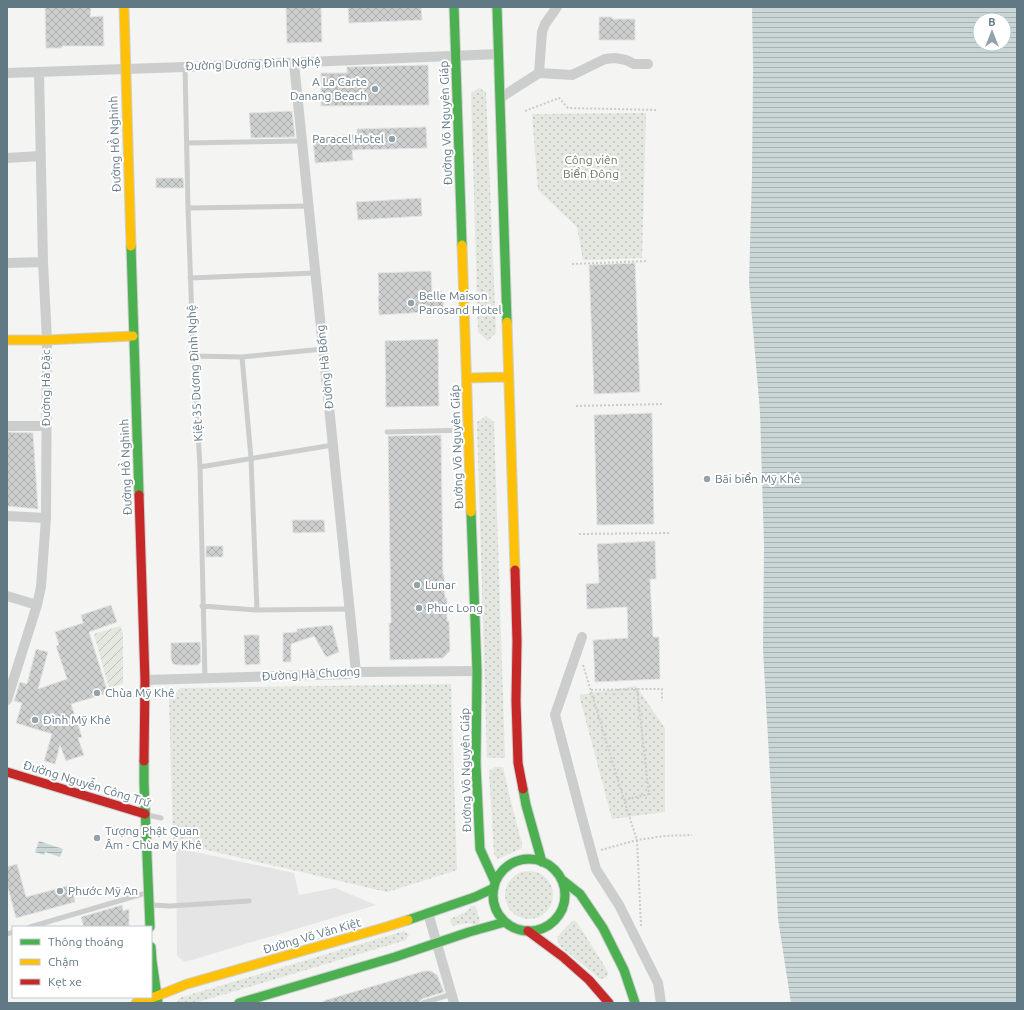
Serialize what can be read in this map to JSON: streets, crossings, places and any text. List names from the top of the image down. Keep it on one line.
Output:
{"streets":{"main road":["Đường Võ Nguyên Giáp","Đường Hồ Nghinh","Đường Nguyễn Công Trứ","Đường Võ Văn Kiệt"],"street":["Đường Dương Đình Nghệ","Đường Hà Bổng","Đường Hà Đặc","Đường Hà Chương"],"lane":["Kiệt 35 Dương Đình Nghệ"]},"crossings":[["Đường Dương Đình Nghệ","Đường Võ Nguyên Giáp"],["Đường Dương Đình Nghệ","Đường Hồ Nghinh"],["Đường Dương Đình Nghệ","Đường Hà Bổng"],["Đường Dương Đình Nghệ","Kiệt 35 Dương Đình Nghệ"],["Đường Dương Đình Nghệ","Đường Hà Đặc"],["Đường Võ Nguyên Giáp","Đường Hà Chương"],["Đường Võ Nguyên Giáp","Đường Võ Văn Kiệt"],["Đường Hồ Nghinh","Đường Hà Chương"],["Đường Hồ Nghinh","Đường Nguyễn Công Trứ"],["Đường Hà Bổng","Đường Hà Chương"],["Kiệt 35 Dương Đình Nghệ","Đường Hà Chương"]],"parks":["Công viên Biển Đông"],"places":["A La Carte Danang Beach","Paracel Hotel","Belle Maison Parosand Hotel","Bãi biển Mỹ Khê","Lunar","Phuc Long","Chùa Mỹ Khê","Đình Mỹ Khê","Tượng Phật Quan Âm - Chùa Mỹ Khê","Phước Mỹ An"],"legend":["Thông thoáng","Chậm","Kẹt xe"],"north":"top"}
